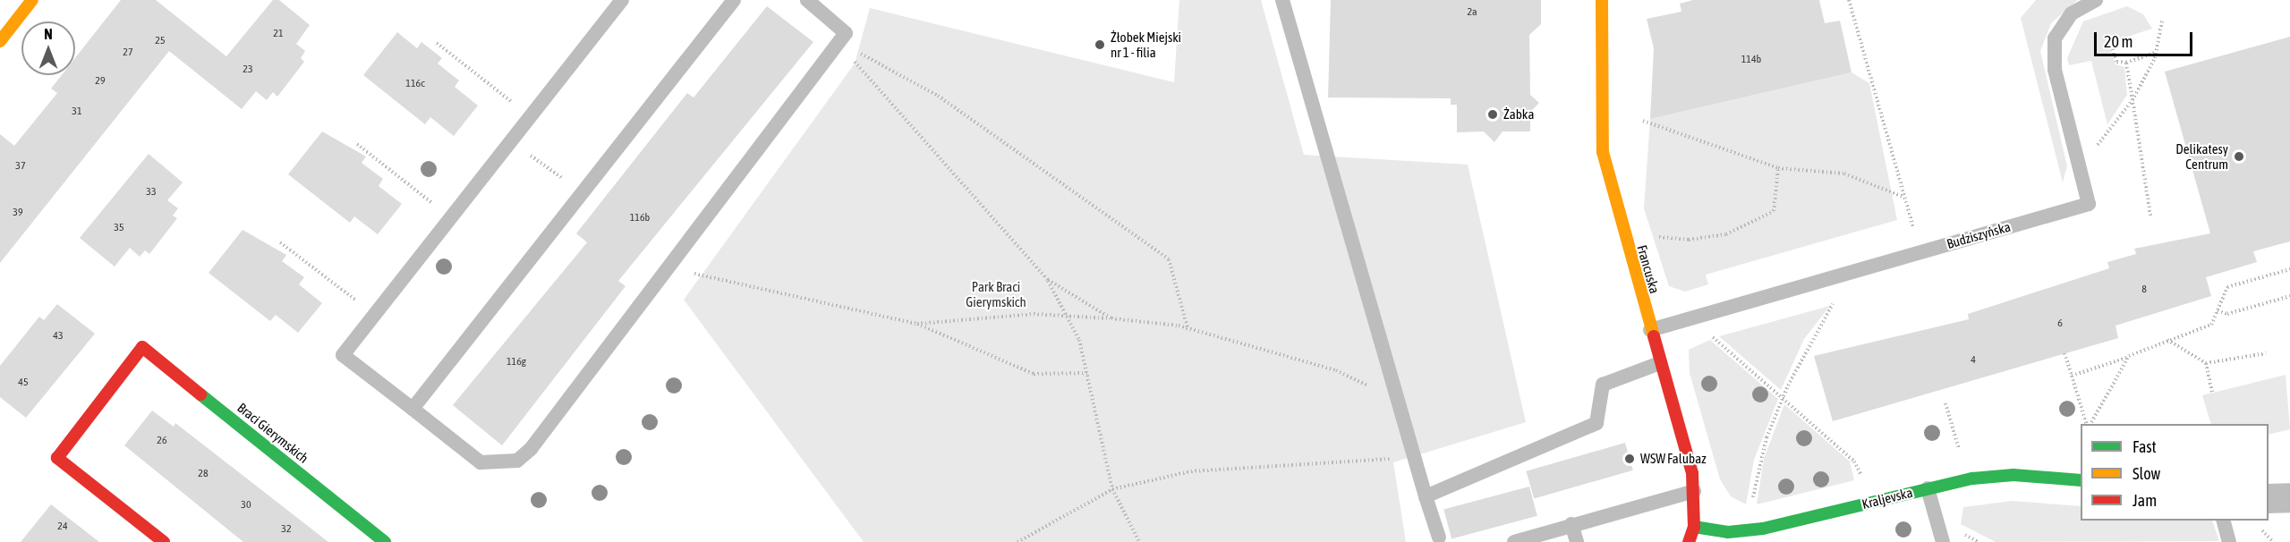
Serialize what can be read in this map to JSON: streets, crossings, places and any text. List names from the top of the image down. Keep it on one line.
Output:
{"streets":{"street":["Francuska","Braci Gierymskich","Kraljevska"],"lane":["Budziszyńska"]},"crossings":[["Budziszyńska","Francuska"],["Francuska","Kraljevska"]],"parks":["Park Braci Gierymskich"],"places":["Żłobek Miejski nr 1 - filia","Żabka","Delikatesy Centrum","WSW Falubaz"],"house_numbers":["2a","21","25","27","114b","23","29","116c","31","37","33","39","116b","35","8","6","43","4","116g","45","26","28","30","24","32"],"legend":["Fast","Slow","Jam"],"scale_bar":"20 m","north":"top"}
